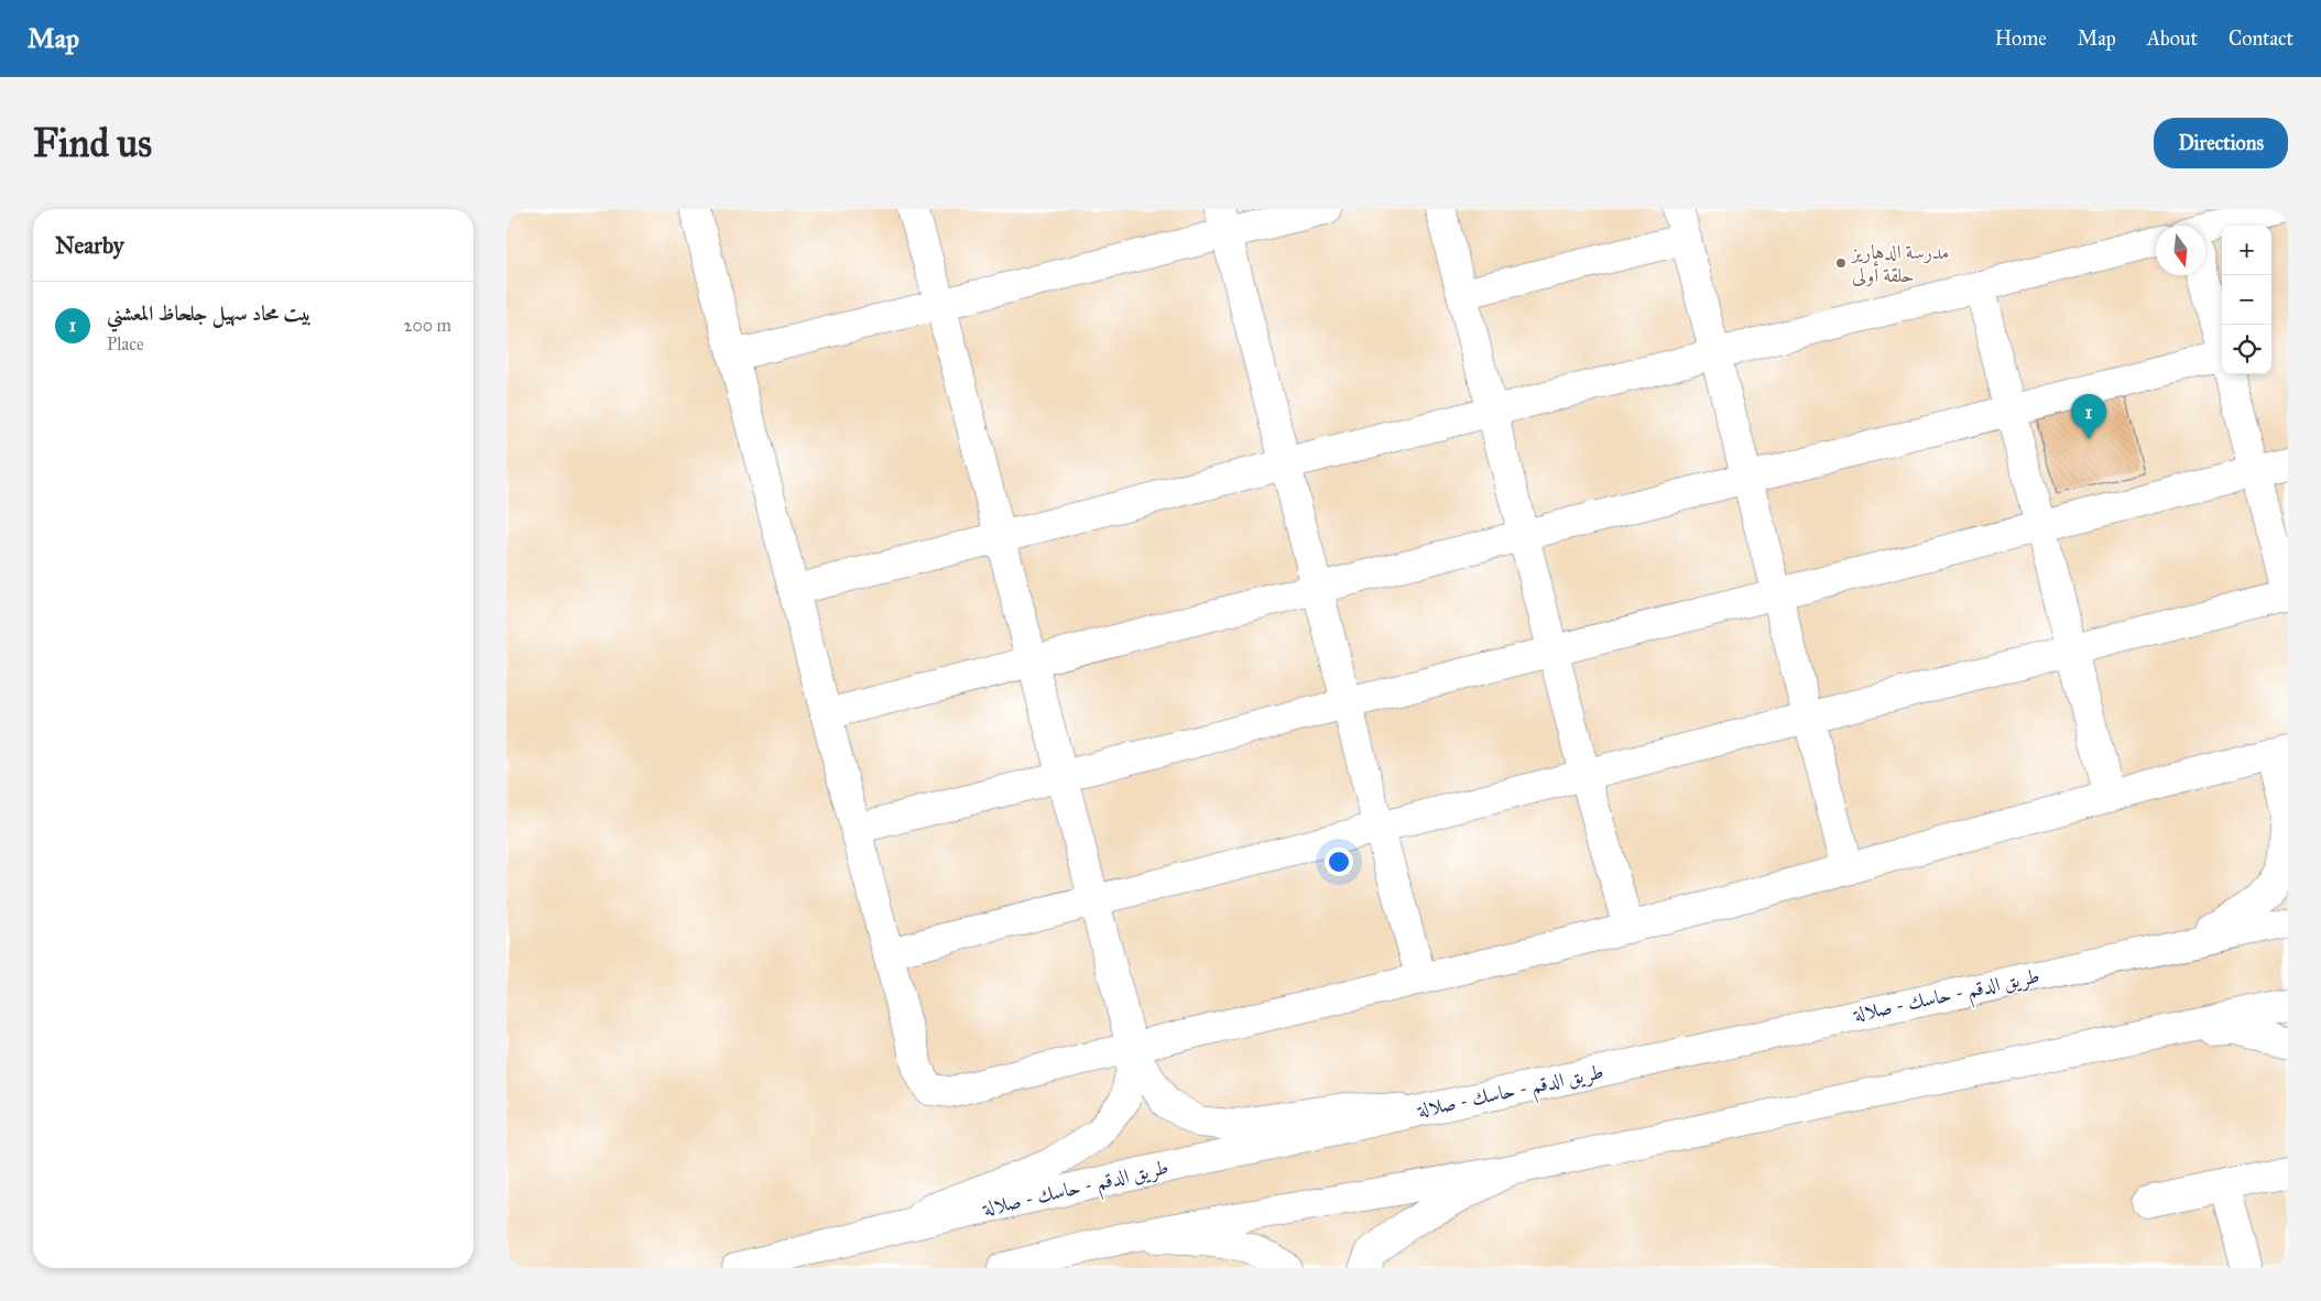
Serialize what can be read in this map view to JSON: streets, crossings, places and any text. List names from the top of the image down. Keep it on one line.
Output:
{"streets":{"main road":["طريق الدقم - حاسك - صلالة"]},"places":["مدرسة الدهاريز حلقة أولى"],"north":"bottom","page":{"header":"Map","nav":["Home","Map","About","Contact"],"buttons":"Directions","title":"Find us","heading":"Nearby","map_buttons":["+","−"],"list":[{"mark":"1","name":"بيت محاد سهيل جلحاظ المعشني","note":"Place","value":"200 m"}],"pins":"1"}}
